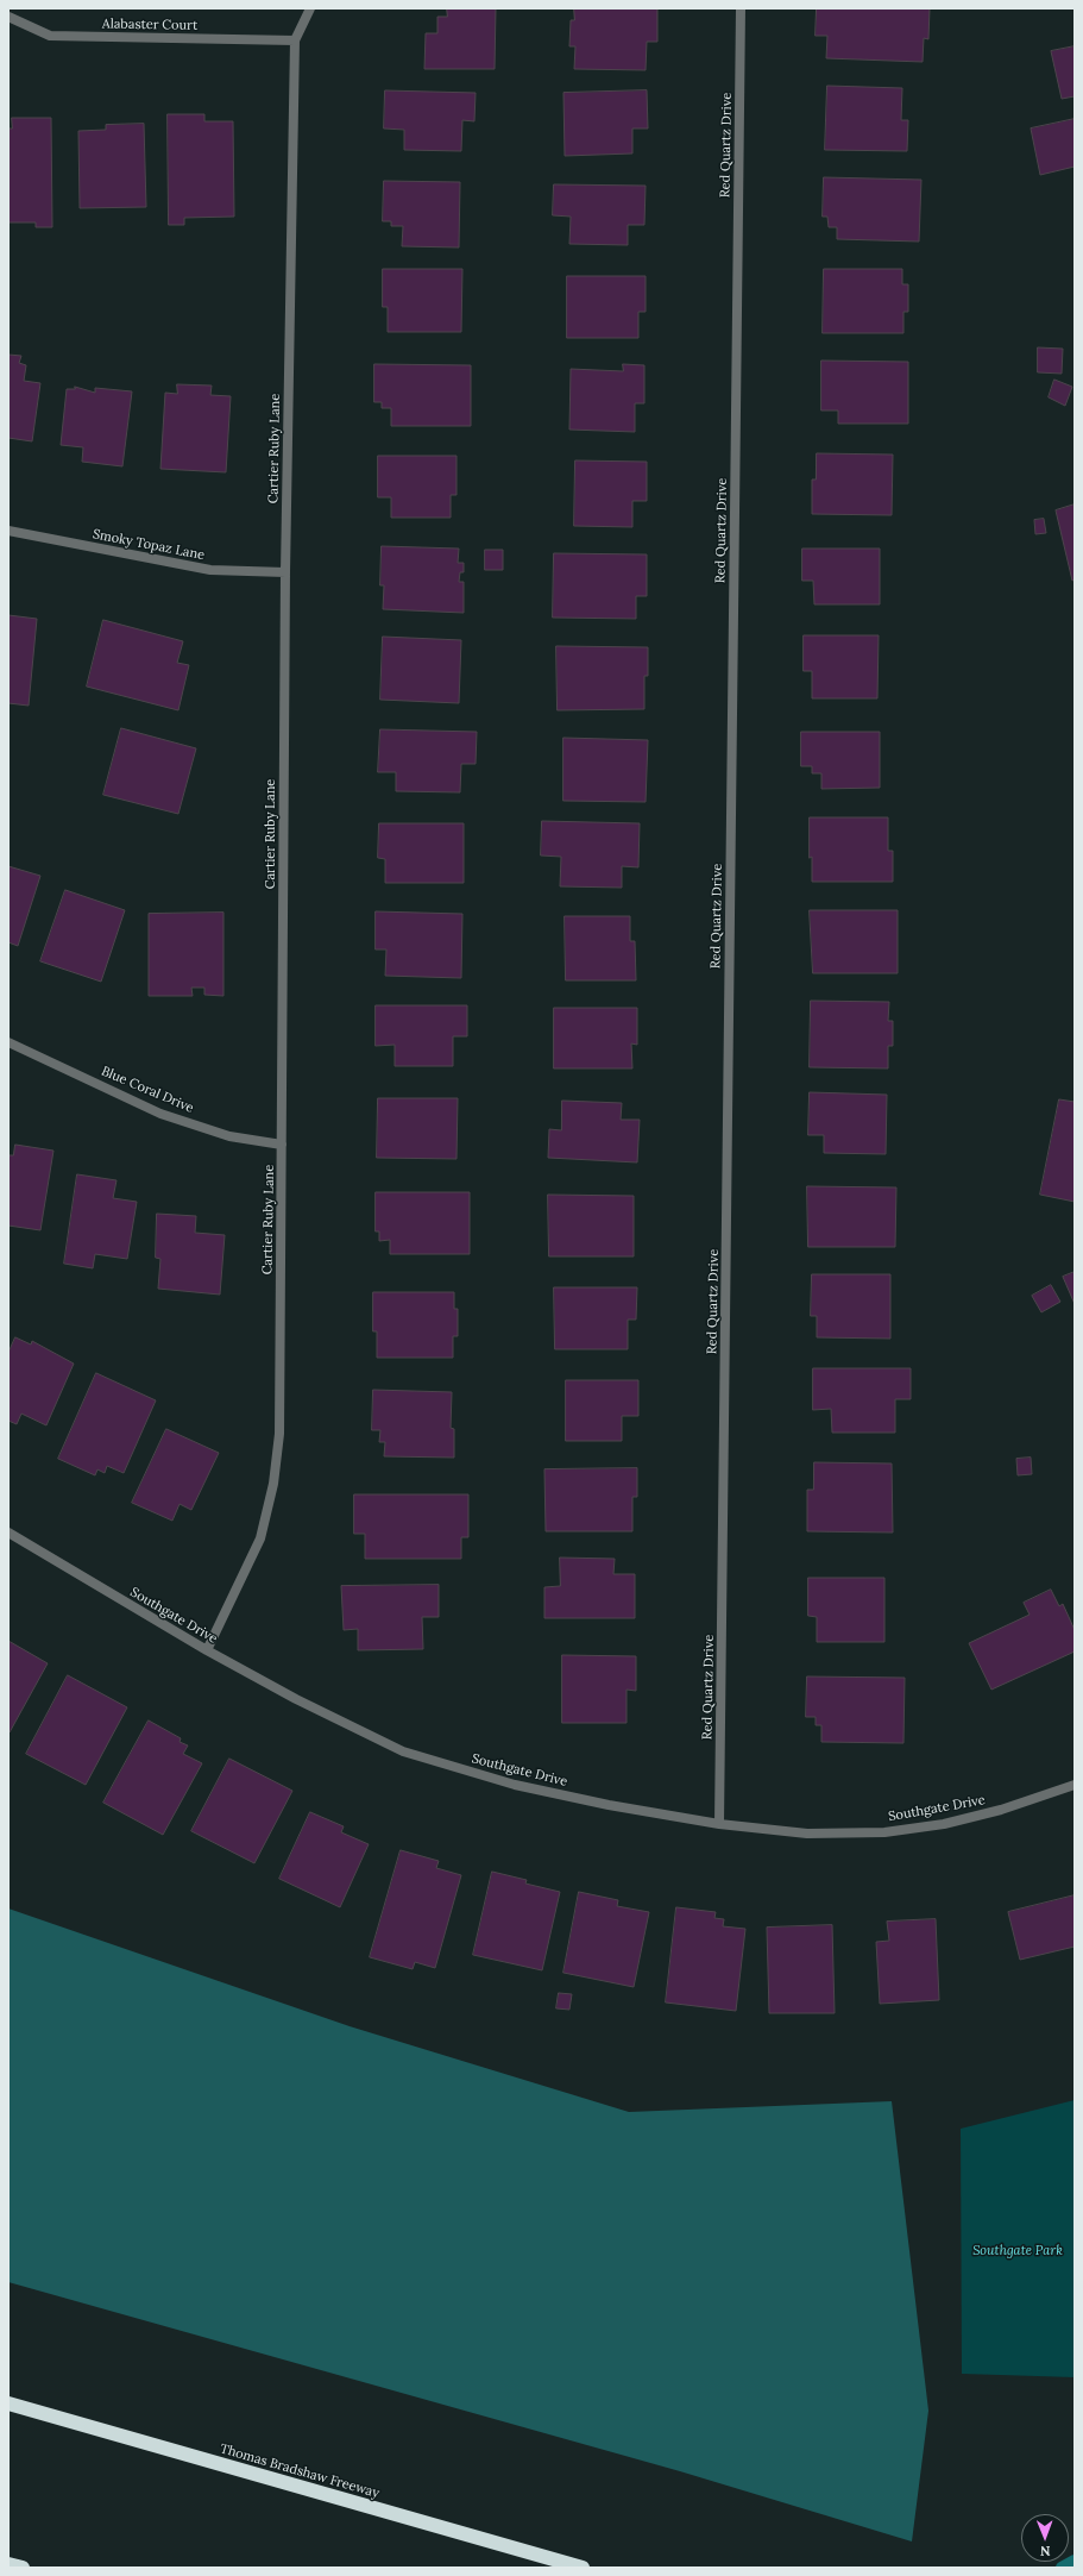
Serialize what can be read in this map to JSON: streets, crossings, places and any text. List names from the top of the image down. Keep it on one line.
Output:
{"streets":{"highway":["Thomas Bradshaw Freeway"],"street":["Alabaster Court","Red Quartz Drive","Cartier Ruby Lane","Smoky Topaz Lane","Blue Coral Drive","Southgate Drive"]},"crossings":[["Alabaster Court","Cartier Ruby Lane"],["Red Quartz Drive","Southgate Drive"],["Cartier Ruby Lane","Smoky Topaz Lane"],["Cartier Ruby Lane","Blue Coral Drive"],["Cartier Ruby Lane","Southgate Drive"]],"parks":["Southgate Park"],"north":"bottom"}
